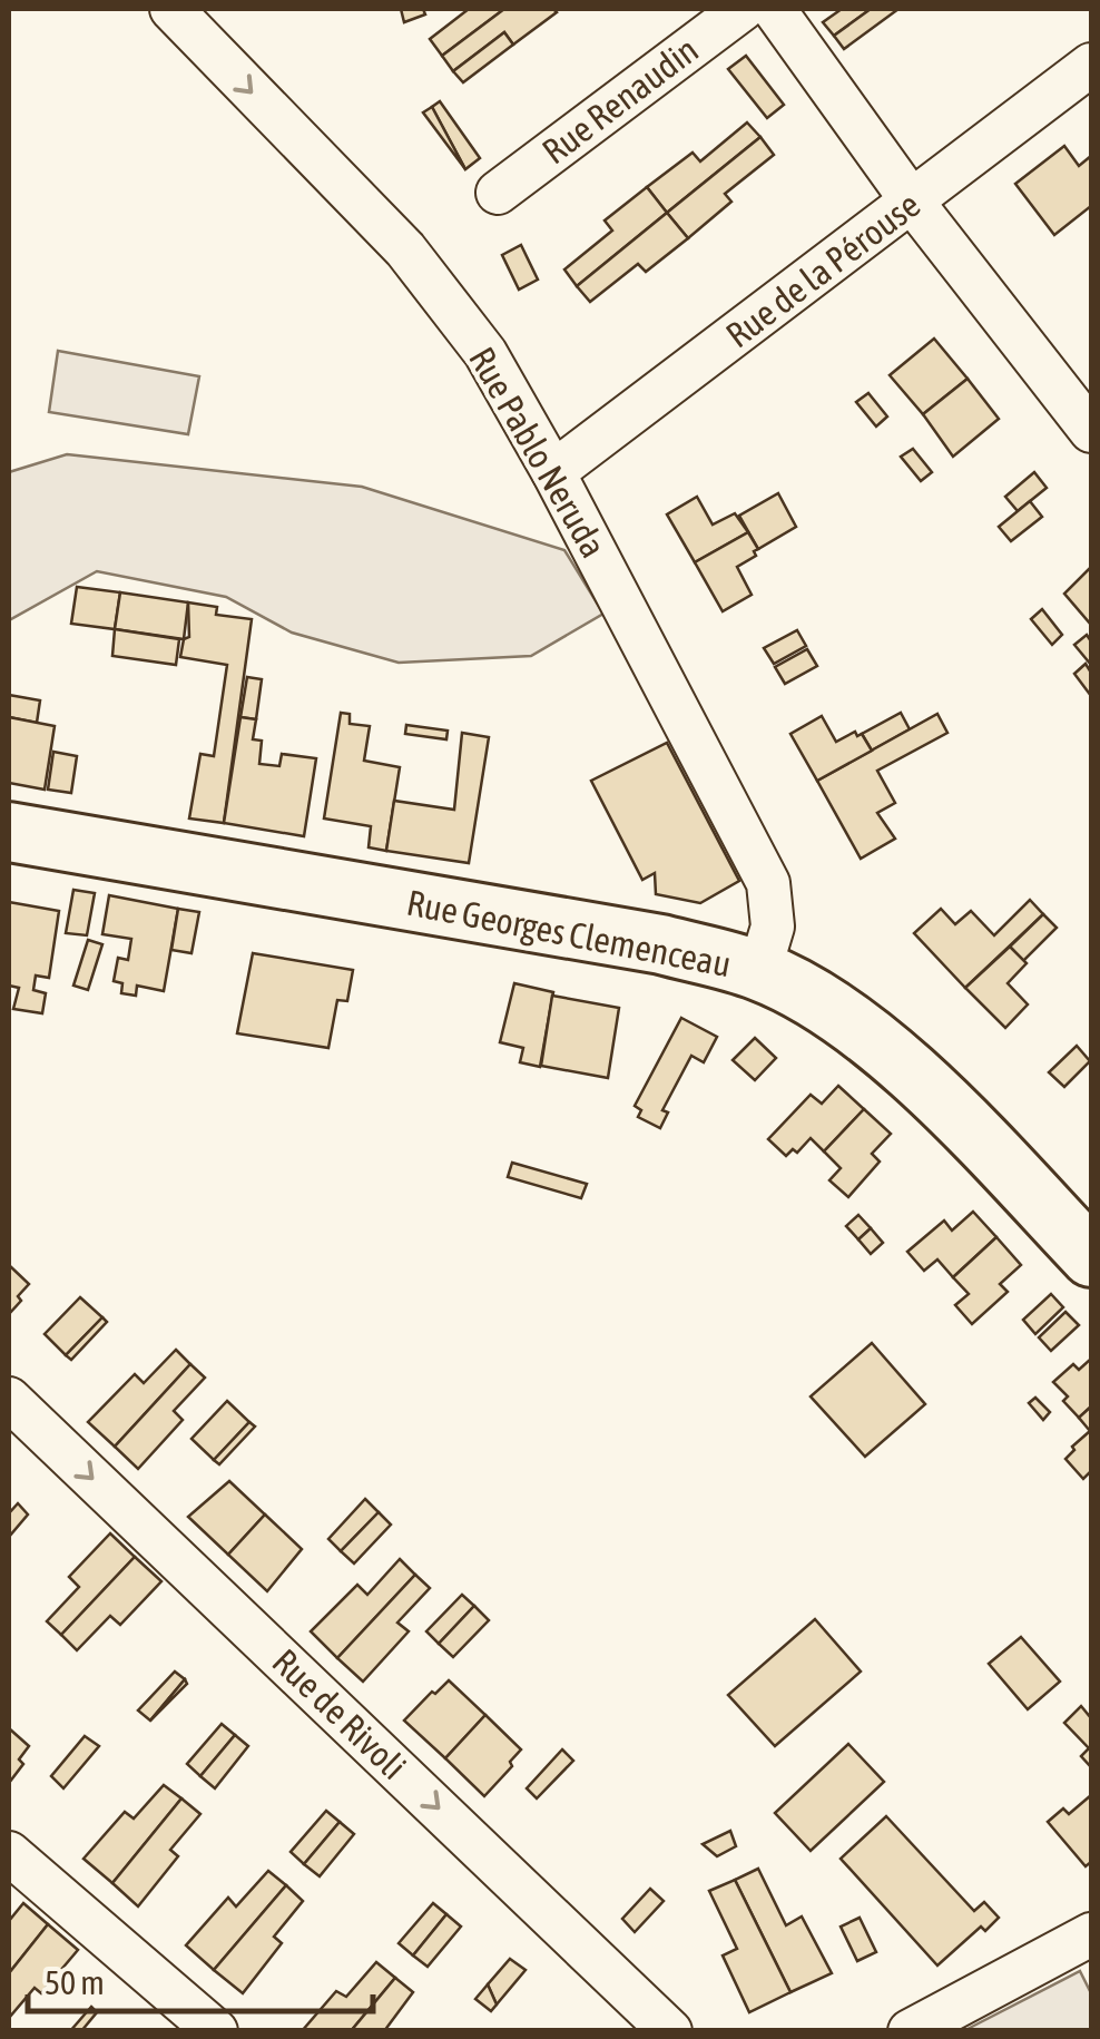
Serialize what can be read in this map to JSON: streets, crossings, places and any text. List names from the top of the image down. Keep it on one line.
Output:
{"streets":{"main road":["Rue Georges Clemenceau"],"street":["Rue Renaudin","Rue de la Pérouse","Rue Pablo Neruda","Rue de Rivoli"]},"crossings":[["Rue de la Pérouse","Rue Pablo Neruda"],["Rue Pablo Neruda","Rue Georges Clemenceau"]],"one_way":["Rue Pablo Neruda","Rue de Rivoli"],"scale_bar":"50 m"}
